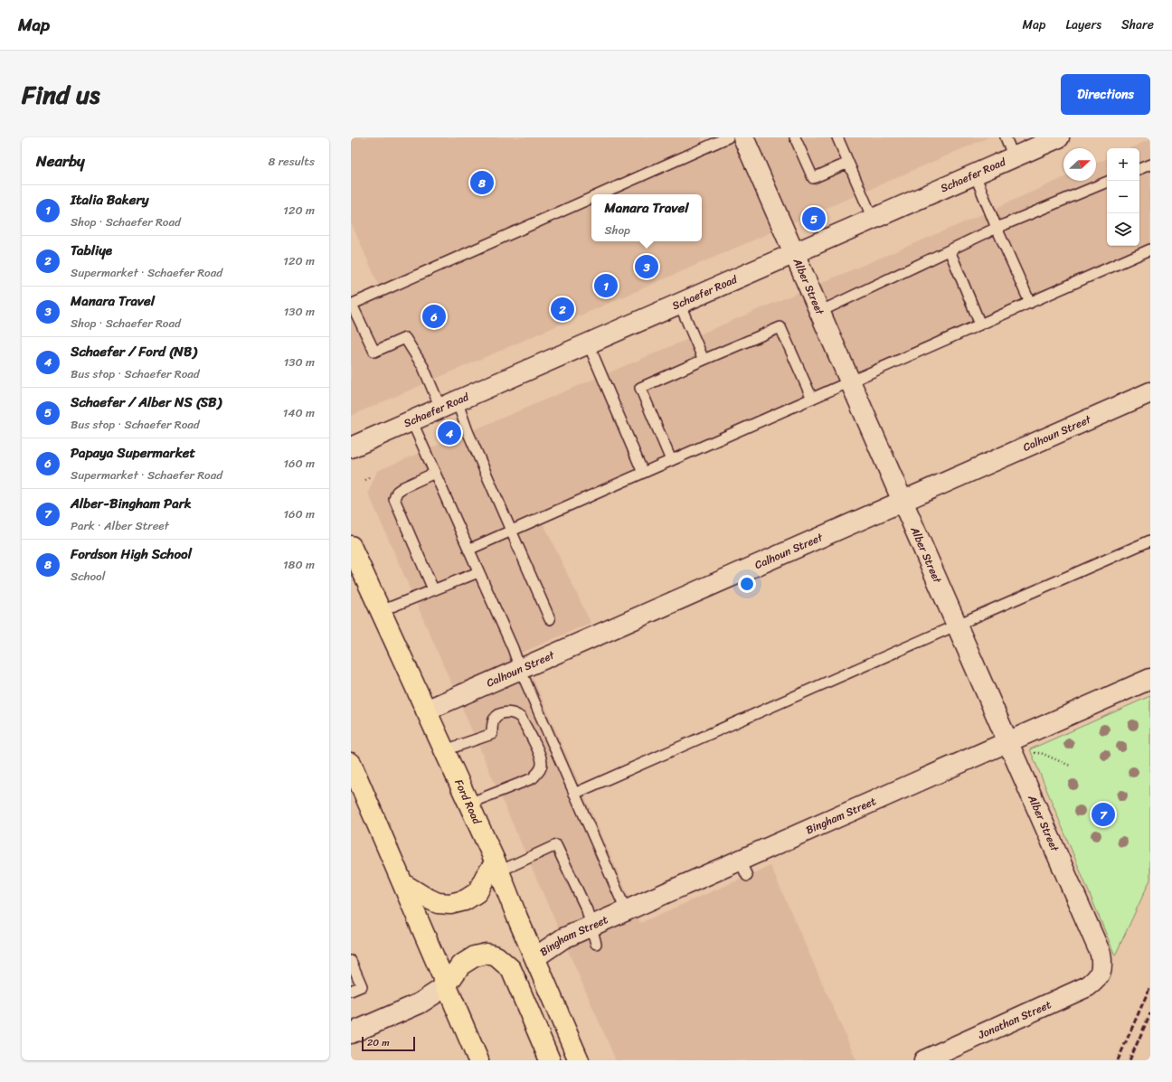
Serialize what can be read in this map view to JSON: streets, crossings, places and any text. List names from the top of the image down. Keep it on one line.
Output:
{"streets":{"main road":["Ford Road"],"street":["Schaefer Road","Alber Street","Calhoun Street","Bingham Street","Jonathan Street"]},"crossings":[["Schaefer Road","Alber Street"],["Alber Street","Calhoun Street"],["Alber Street","Bingham Street"],["Alber Street","Jonathan Street"],["Calhoun Street","Ford Road"],["Ford Road","Bingham Street"]],"scale_bar":"20 m","north":"right","page":{"header":"Map","nav":["Map","Layers","Share"],"title":"Find us","buttons":"Directions","heading":["Nearby","8 results"],"map_buttons":["+","−"],"pins":["8","5","3","1","2","6","4","7"],"list":[{"mark":"1","name":"Italia Bakery","note":"Shop · Schaefer Road","value":"120 m"},{"mark":"2","name":"Tabliye","note":"Supermarket · Schaefer Road","value":"120 m"},{"mark":"3","name":"Manara Travel","note":"Shop · Schaefer Road","value":"130 m"},{"mark":"4","name":"Schaefer / Ford (NB)","note":"Bus stop · Schaefer Road","value":"130 m"},{"mark":"5","name":"Schaefer / Alber NS (SB)","note":"Bus stop · Schaefer Road","value":"140 m"},{"mark":"6","name":"Papaya Supermarket","note":"Supermarket · Schaefer Road","value":"160 m"},{"mark":"7","name":"Alber-Bingham Park","note":"Park · Alber Street","value":"160 m"},{"mark":"8","name":"Fordson High School","note":"School","value":"180 m"}],"popup":["Manara Travel","Shop"],"scale":"20 m"}}
